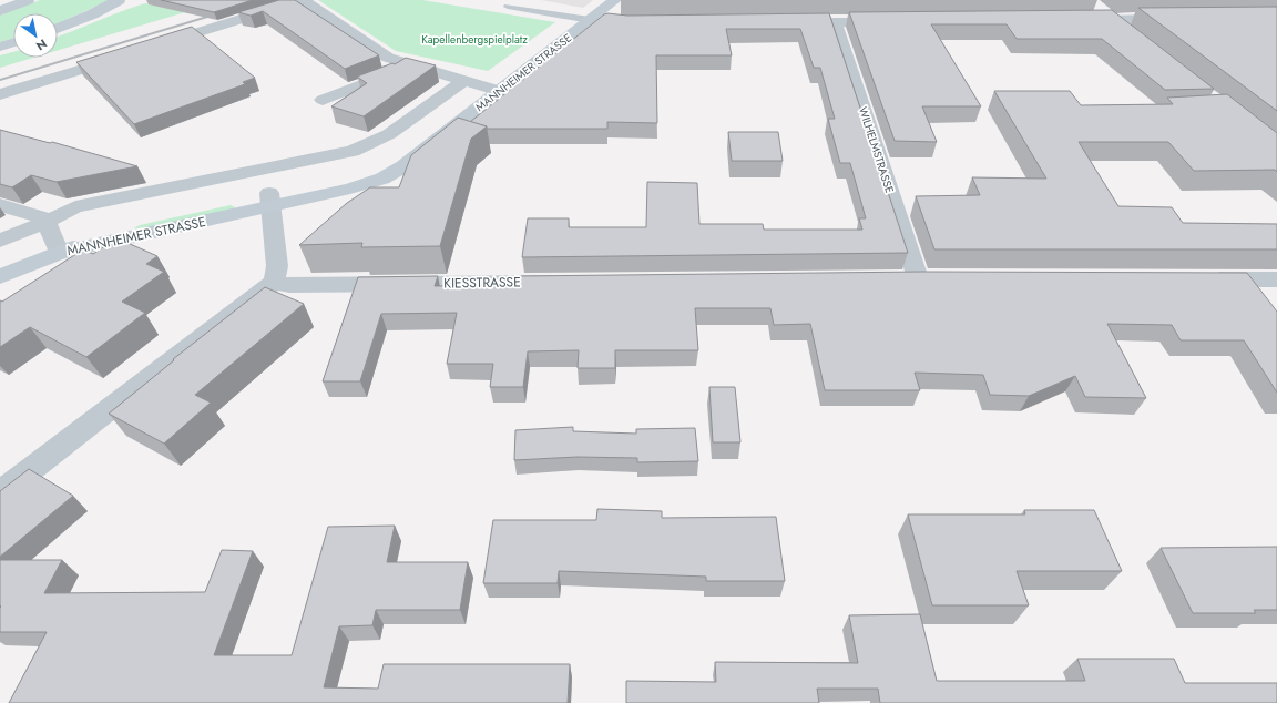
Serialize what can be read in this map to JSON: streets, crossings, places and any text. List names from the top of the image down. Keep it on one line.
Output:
{"streets":{"main road":["MANNHEIMER STRASSE"],"street":["WILHELMSTRASSE","KIESSTRASSE"]},"parks":["Kapellenbergspielplatz"],"north":"bottom right"}
